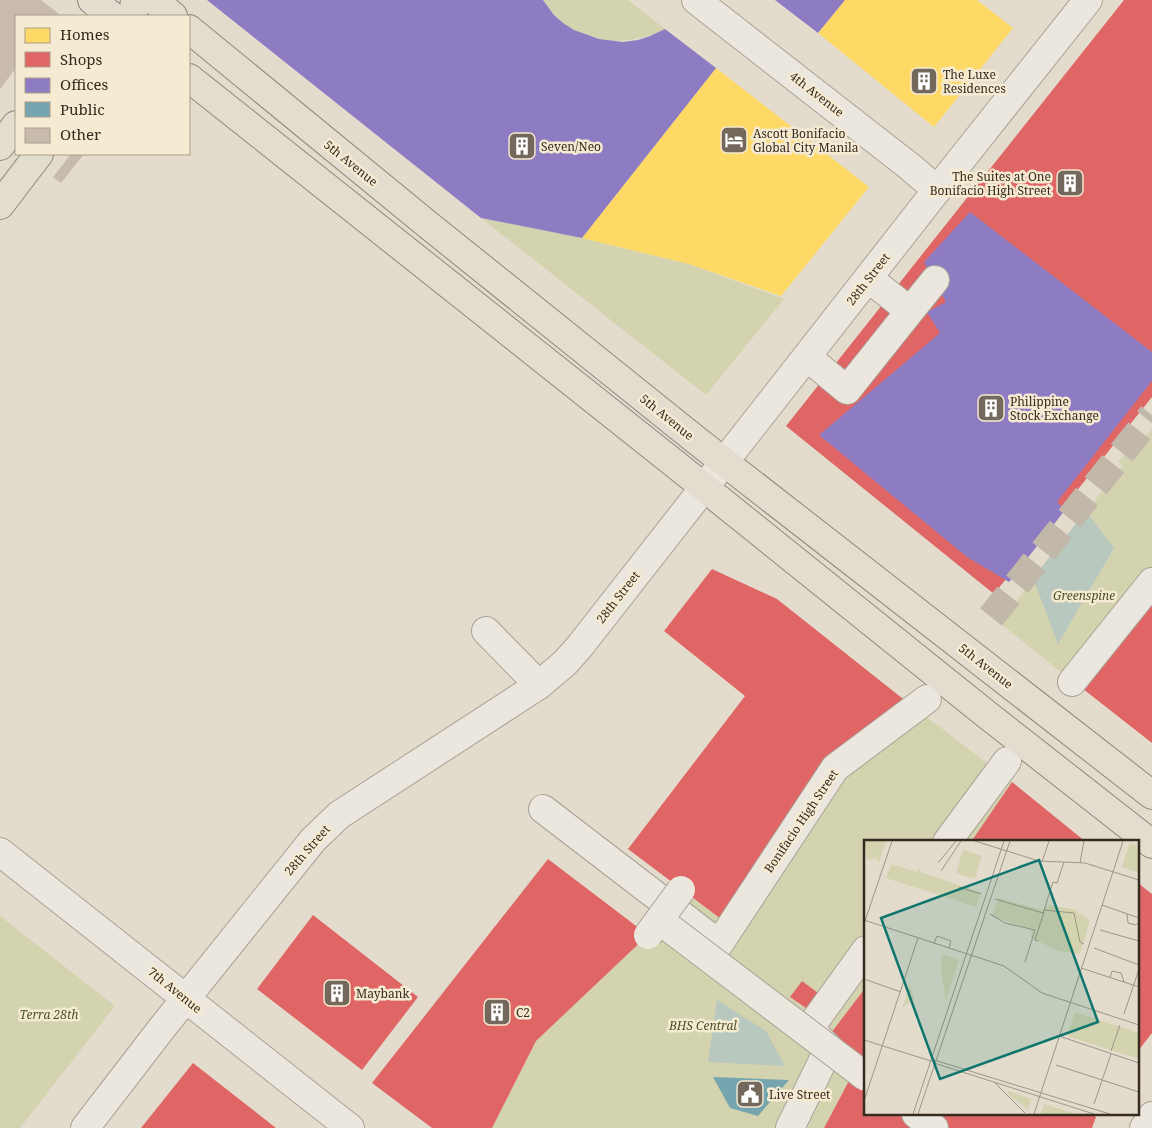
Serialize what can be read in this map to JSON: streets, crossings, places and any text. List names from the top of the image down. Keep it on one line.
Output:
{"streets":{"main road":["5th Avenue"],"street":["4th Avenue","28th Street","Bonifacio High Street","7th Avenue"]},"crossings":[["4th Avenue","28th Street"],["5th Avenue","28th Street"],["28th Street","7th Avenue"]],"parks":["Greenspine","Terra 28th","BHS Central"],"places":{"building":["The Luxe Residences","Seven/Neo","The Suites at One Bonifacio High Street","Philippine Stock Exchange","Maybank","C2"],"hotel":["Ascott Bonifacio Global City Manila"],"public building":["Live Street"]},"legend":["Homes","Shops","Offices","Public","Other"]}
